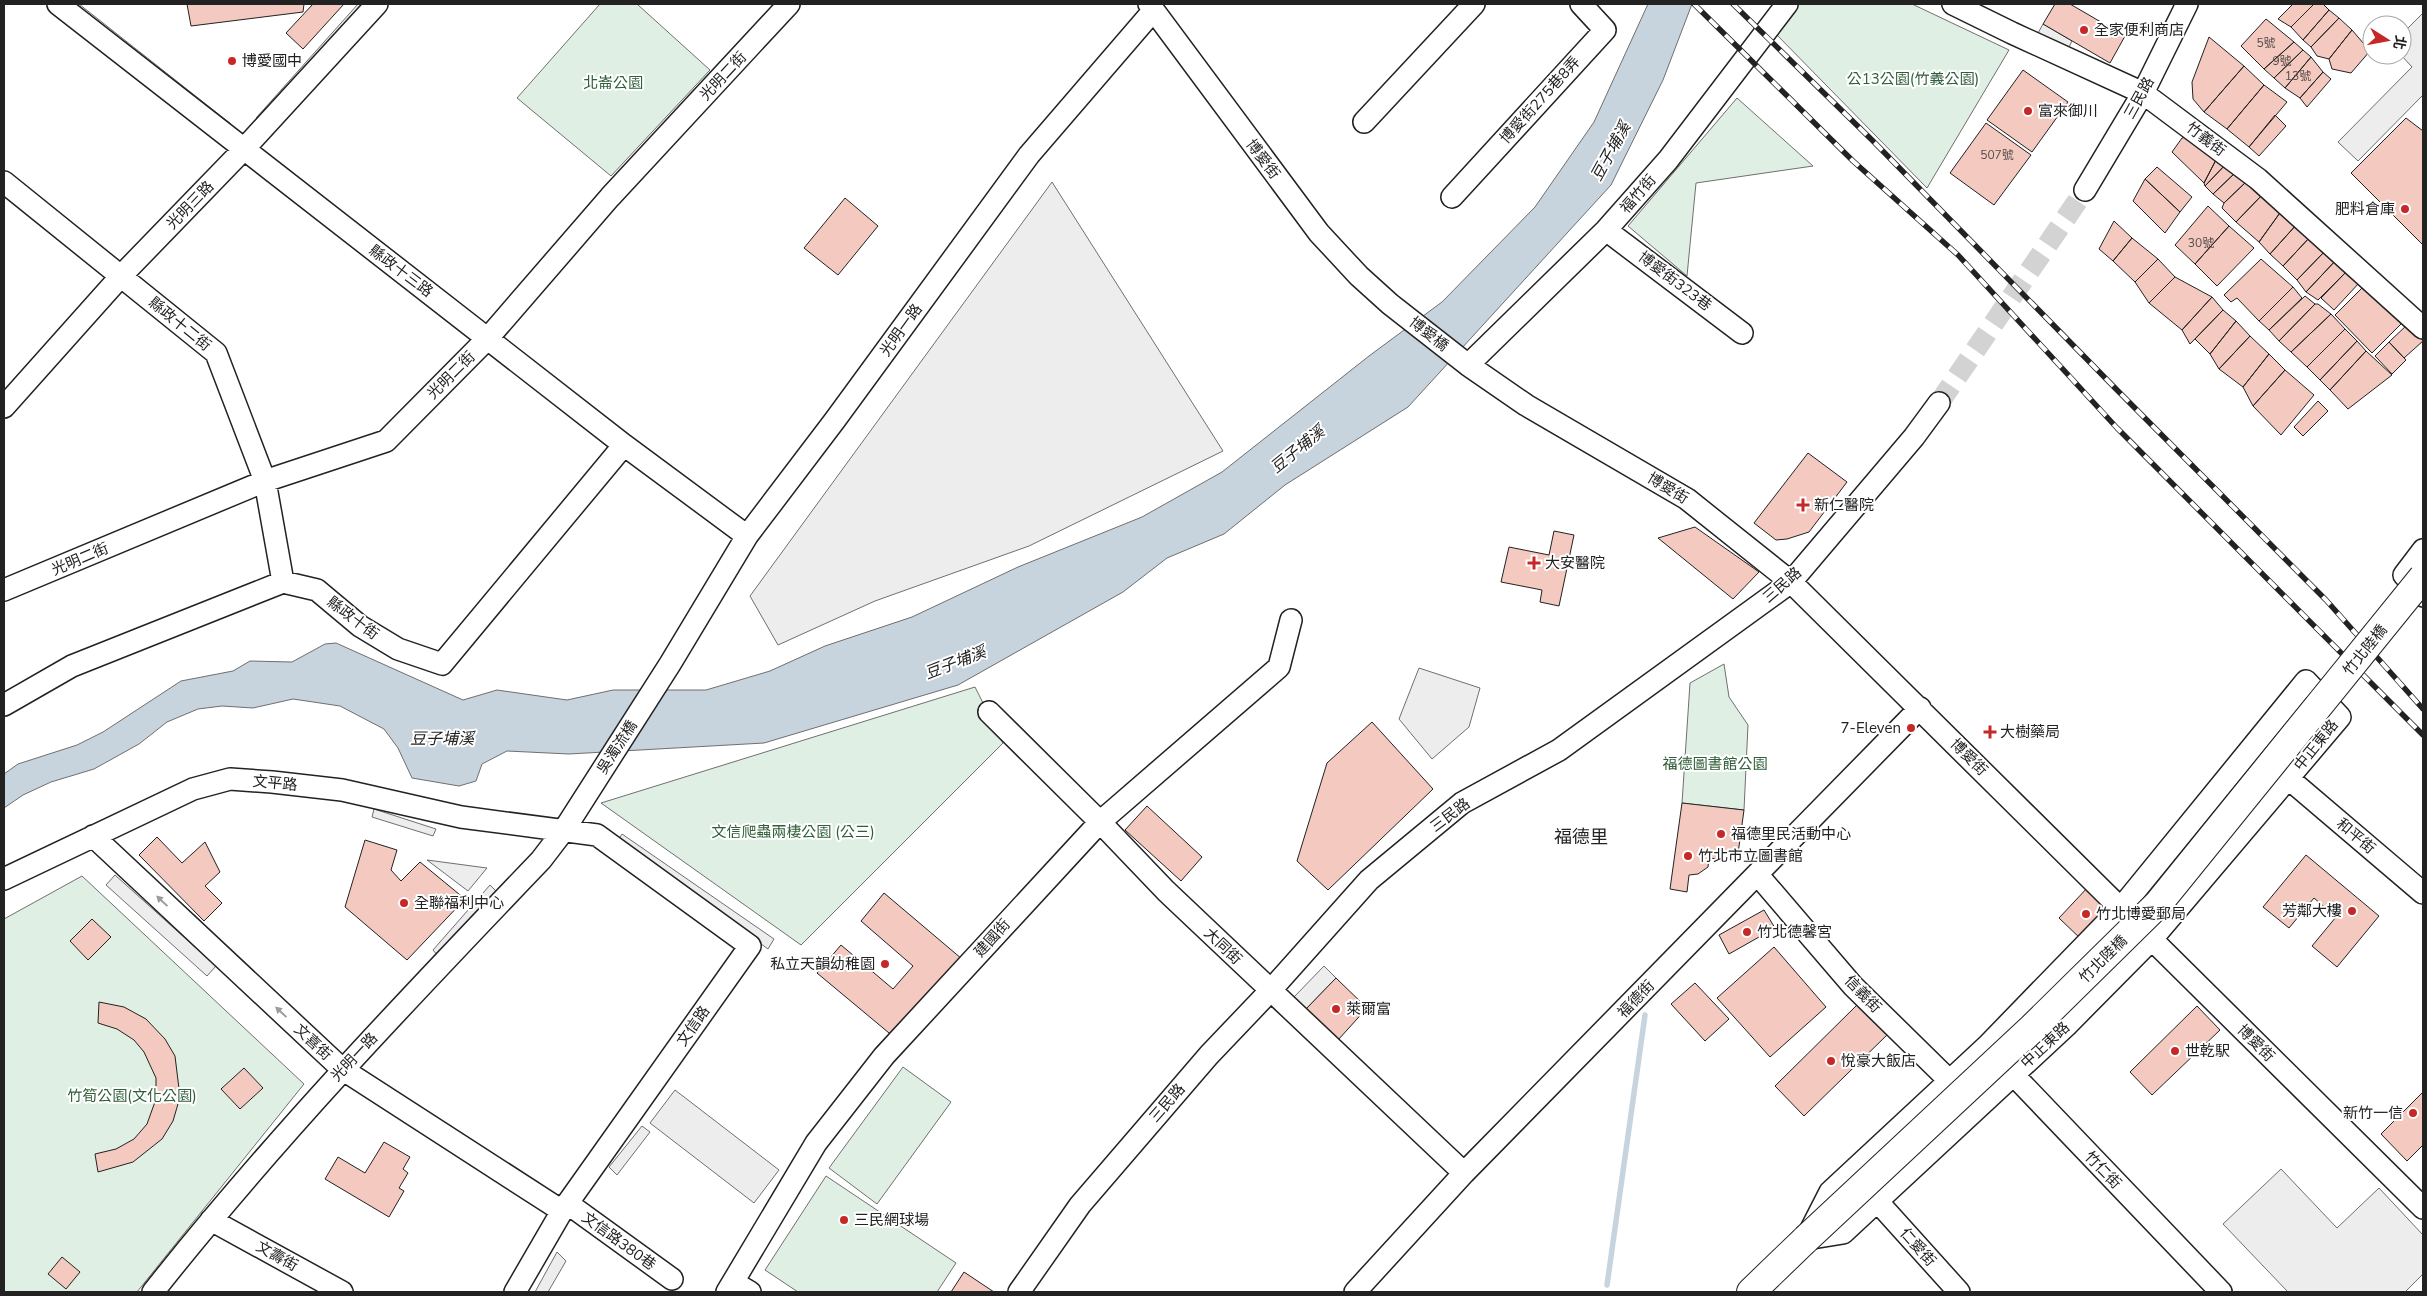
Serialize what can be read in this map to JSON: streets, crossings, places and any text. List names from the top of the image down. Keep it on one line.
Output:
{"streets":{"main road":["竹北陸橋","中正東路"],"street":["光明二街","三民路","博愛街275巷8弄","竹義街","博愛街","福竹街","光明三路","縣政十三路","博愛街323巷","縣政十二街","光明一路","博愛橋","縣政十街","吳濁流橋","文平路","和平街","建國街","大同街","信義街","福德街","文信路","文喜街","竹仁街","文信路380巷","仁愛街","文壽街"]},"crossings":[["光明二街","縣政十三路"],["光明二街","縣政十二街"],["三民路","竹義街"],["三民路","博愛街"],["三民路","大同街"],["博愛街","福竹街"],["博愛街","光明一路"],["博愛街","博愛橋"],["博愛街","中正東路"],["博愛街","福德街"],["福竹街","博愛街323巷"],["福竹街","博愛橋"],["光明三路","縣政十三路"],["光明三路","縣政十二街"],["縣政十三路","光明一路"],["縣政十三路","縣政十街"],["縣政十二街","縣政十街"],["光明一路","吳濁流橋"],["光明一路","文平路"],["光明一路","文信路"],["光明一路","文喜街"],["光明一路","文壽街"],["竹北陸橋","中正東路"],["中正東路","和平街"],["中正東路","信義街"],["中正東路","竹仁街"],["中正東路","仁愛街"],["吳濁流橋","文平路"],["吳濁流橋","文信路"],["文平路","文信路"],["文平路","文喜街"],["建國街","大同街"],["大同街","福德街"],["信義街","福德街"],["文信路","文喜街"],["文信路","文信路380巷"],["文喜街","文信路380巷"]],"one_way":["文喜街"],"districts":["福德里"],"water":["豆子埔溪"],"parks":["公13公園(竹義公園)","北崙公園","福德圖書館公園","文信爬蟲兩棲公園 (公三)","竹筍公園(文化公園)"],"places":{"other":["全家便利商店","博愛國中","富來御川","肥料倉庫","7-Eleven","福德里民活動中心","竹北市立圖書館","全聯福利中心","芳鄰大樓","竹北博愛郵局","竹北德馨宮","私立天韻幼稚園","萊爾富","世乾駅","悅豪大飯店","新竹一信","三民網球場"],"health":["新仁醫院","大安醫院","大樹藥局"]},"house_numbers":["5號","9號","13號","507號","30號"],"north":"right"}
